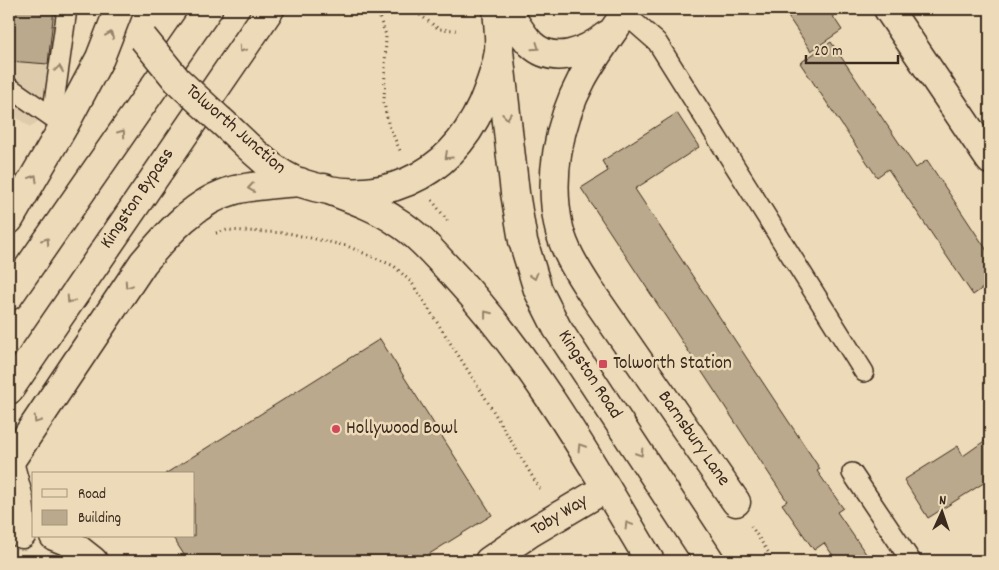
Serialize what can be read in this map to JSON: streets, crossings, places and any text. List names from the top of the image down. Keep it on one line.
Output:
{"streets":{"main road":["Tolworth Junction","Kingston Bypass","Kingston Road","Barnsbury Lane","Toby Way"]},"crossings":[["Tolworth Junction","Kingston Road"]],"one_way":["Tolworth Junction"],"places":{"transit":["Tolworth Station"],"other":["Hollywood Bowl"]},"legend":["Road","Building"],"scale_bar":"20 m","north":"top"}
